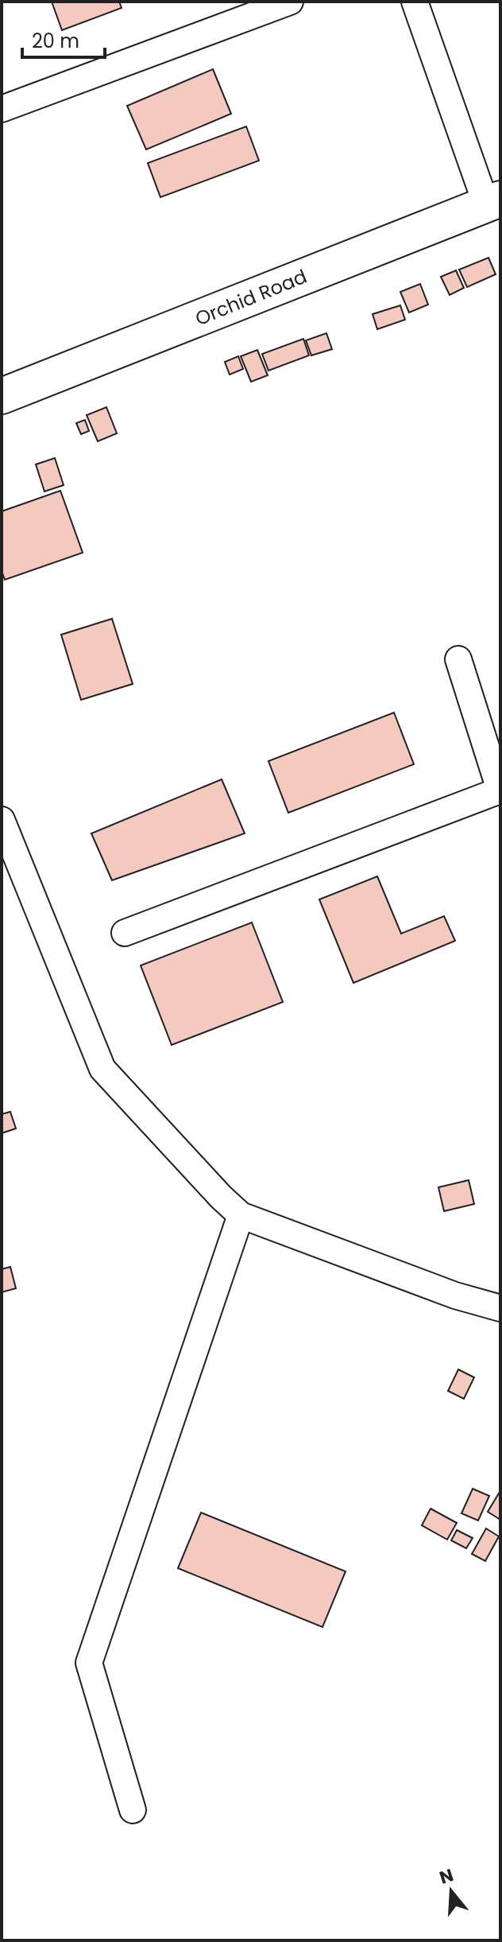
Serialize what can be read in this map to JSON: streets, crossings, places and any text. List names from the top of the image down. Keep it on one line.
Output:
{"streets":{"main road":["Orchid Road"]},"scale_bar":"20 m","north":"top"}
